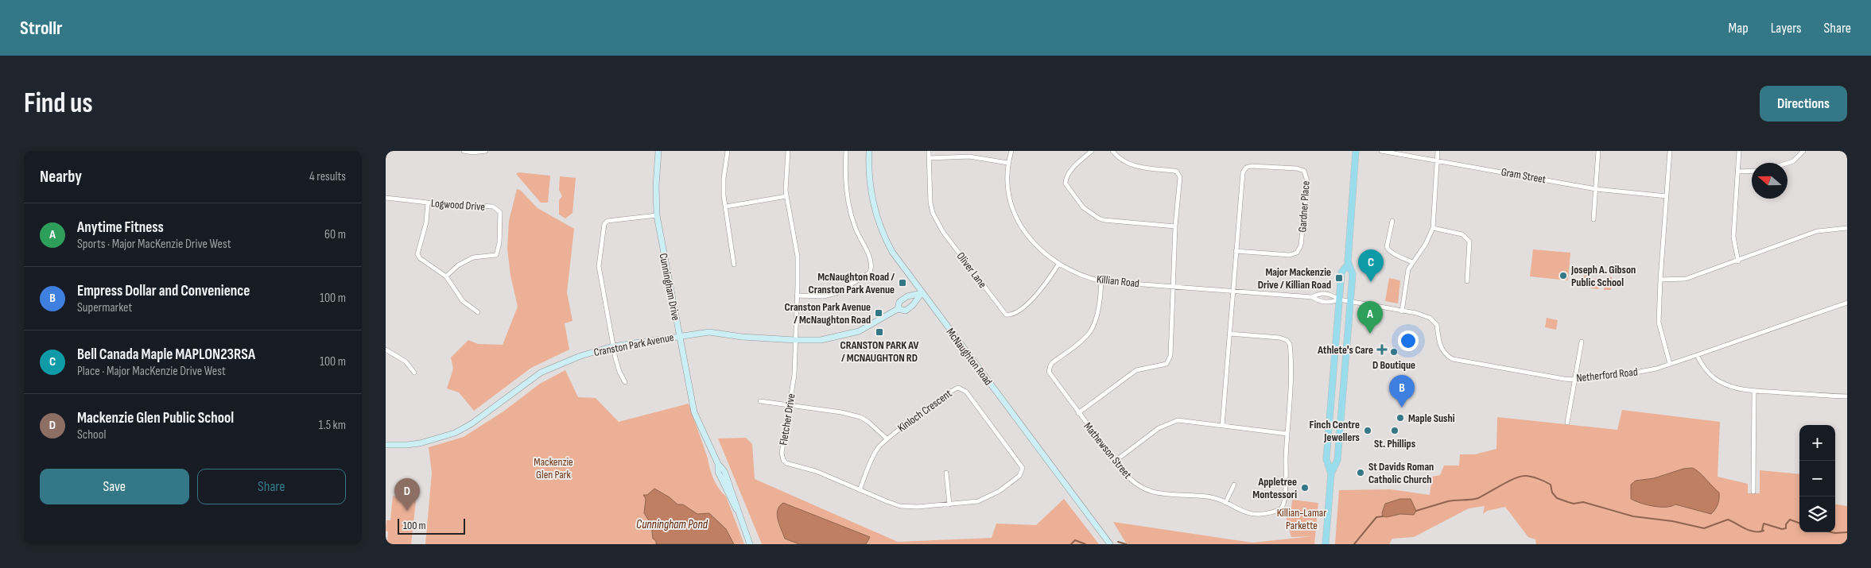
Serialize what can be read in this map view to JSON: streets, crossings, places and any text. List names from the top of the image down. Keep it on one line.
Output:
{"streets":{"street":["Gram Street","Logwood Drive","Gardner Place","Oliver Lane","Killian Road","Cunningham Drive","Cranston Park Avenue","McNaughton Road","Netherford Road","Kinloch Crescent","Fletcher Drive","Mathewson Street"]},"crossings":[["Gardner Place","Killian Road"],["Gardner Place","Mathewson Street"],["Oliver Lane","Killian Road"],["Killian Road","Netherford Road"],["Killian Road","Mathewson Street"],["Cunningham Drive","Cranston Park Avenue"],["Cranston Park Avenue","McNaughton Road"],["Cranston Park Avenue","Fletcher Drive"],["Kinloch Crescent","Fletcher Drive"]],"water":["Cunningham Pond"],"parks":["Mackenzie Glen Park","Killian-Lamar Parkette"],"places":{"other":["Joseph A. Gibson Public School","D Boutique","Maple Sushi","Finch Centre Jewellers","St. Phillips","St Davids Roman Catholic Church","Appletree Montessori"],"transit":["Major Mackenzie Drive / Killian Road","McNaughton Road / Cranston Park Avenue","Cranston Park Avenue / McNaughton Road","CRANSTON PARK AV / MCNAUGHTON RD"],"health":["Athlete's Care"]},"scale_bar":"100 m","north":"left","page":{"header":"Strollr","nav":["Map","Layers","Share"],"buttons":["Directions",["Save","Share"]],"title":"Find us","heading":["Nearby","4 results"],"list":[{"mark":"A","name":"Anytime Fitness","note":"Sports · Major MacKenzie Drive West","value":"60 m"},{"mark":"B","name":"Empress Dollar and Convenience","note":"Supermarket","value":"100 m"},{"mark":"C","name":"Bell Canada Maple MAPLON23RSA","note":"Place · Major MacKenzie Drive West","value":"100 m"},{"mark":"D","name":"Mackenzie Glen Public School","note":"School","value":"1.5 km"}],"pins":["C","A","B","D"],"map_buttons":["+","−"],"scale":"100 m"}}
